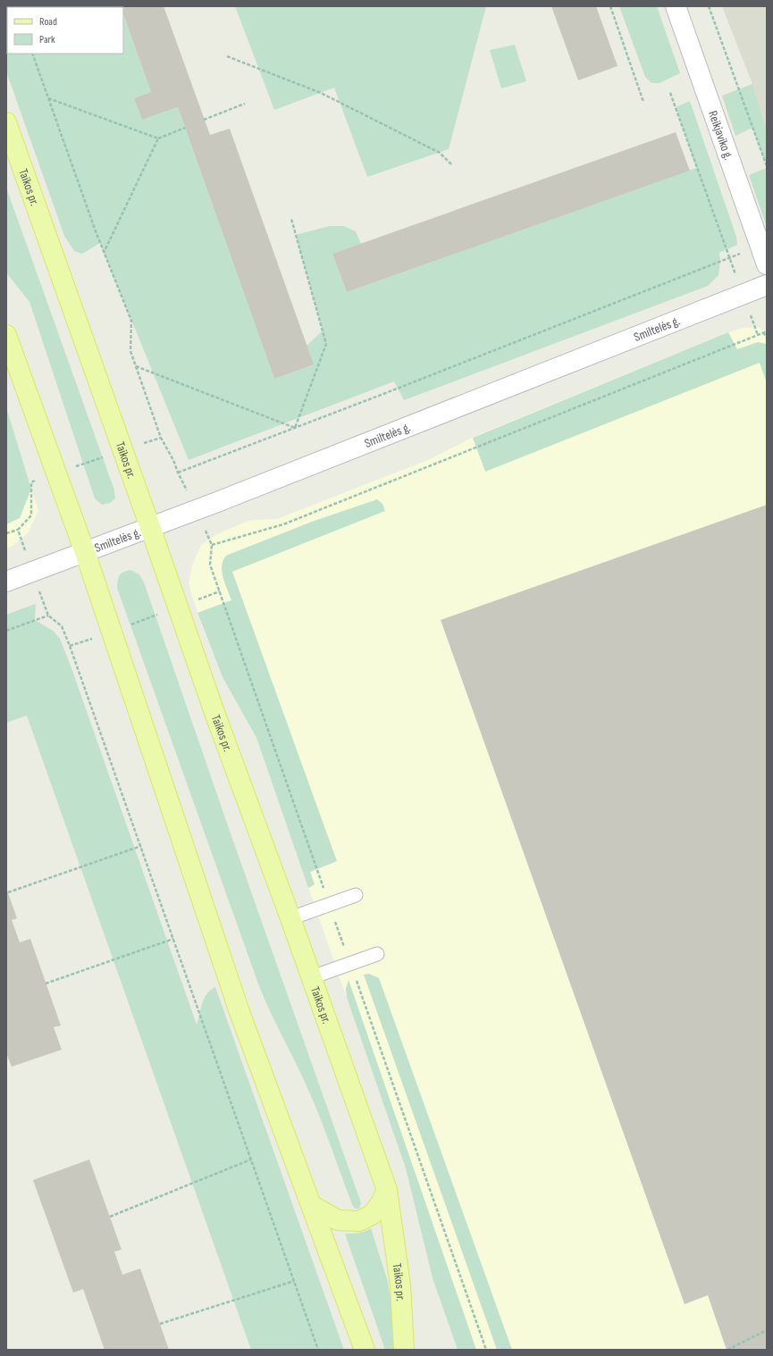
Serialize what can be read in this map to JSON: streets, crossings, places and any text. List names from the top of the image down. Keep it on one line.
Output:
{"streets":{"main road":["Taikos pr."],"street":["Reikjaviko g.","Smiltelės g."]},"crossings":[["Taikos pr.","Smiltelės g."]],"legend":["Road","Park"]}
